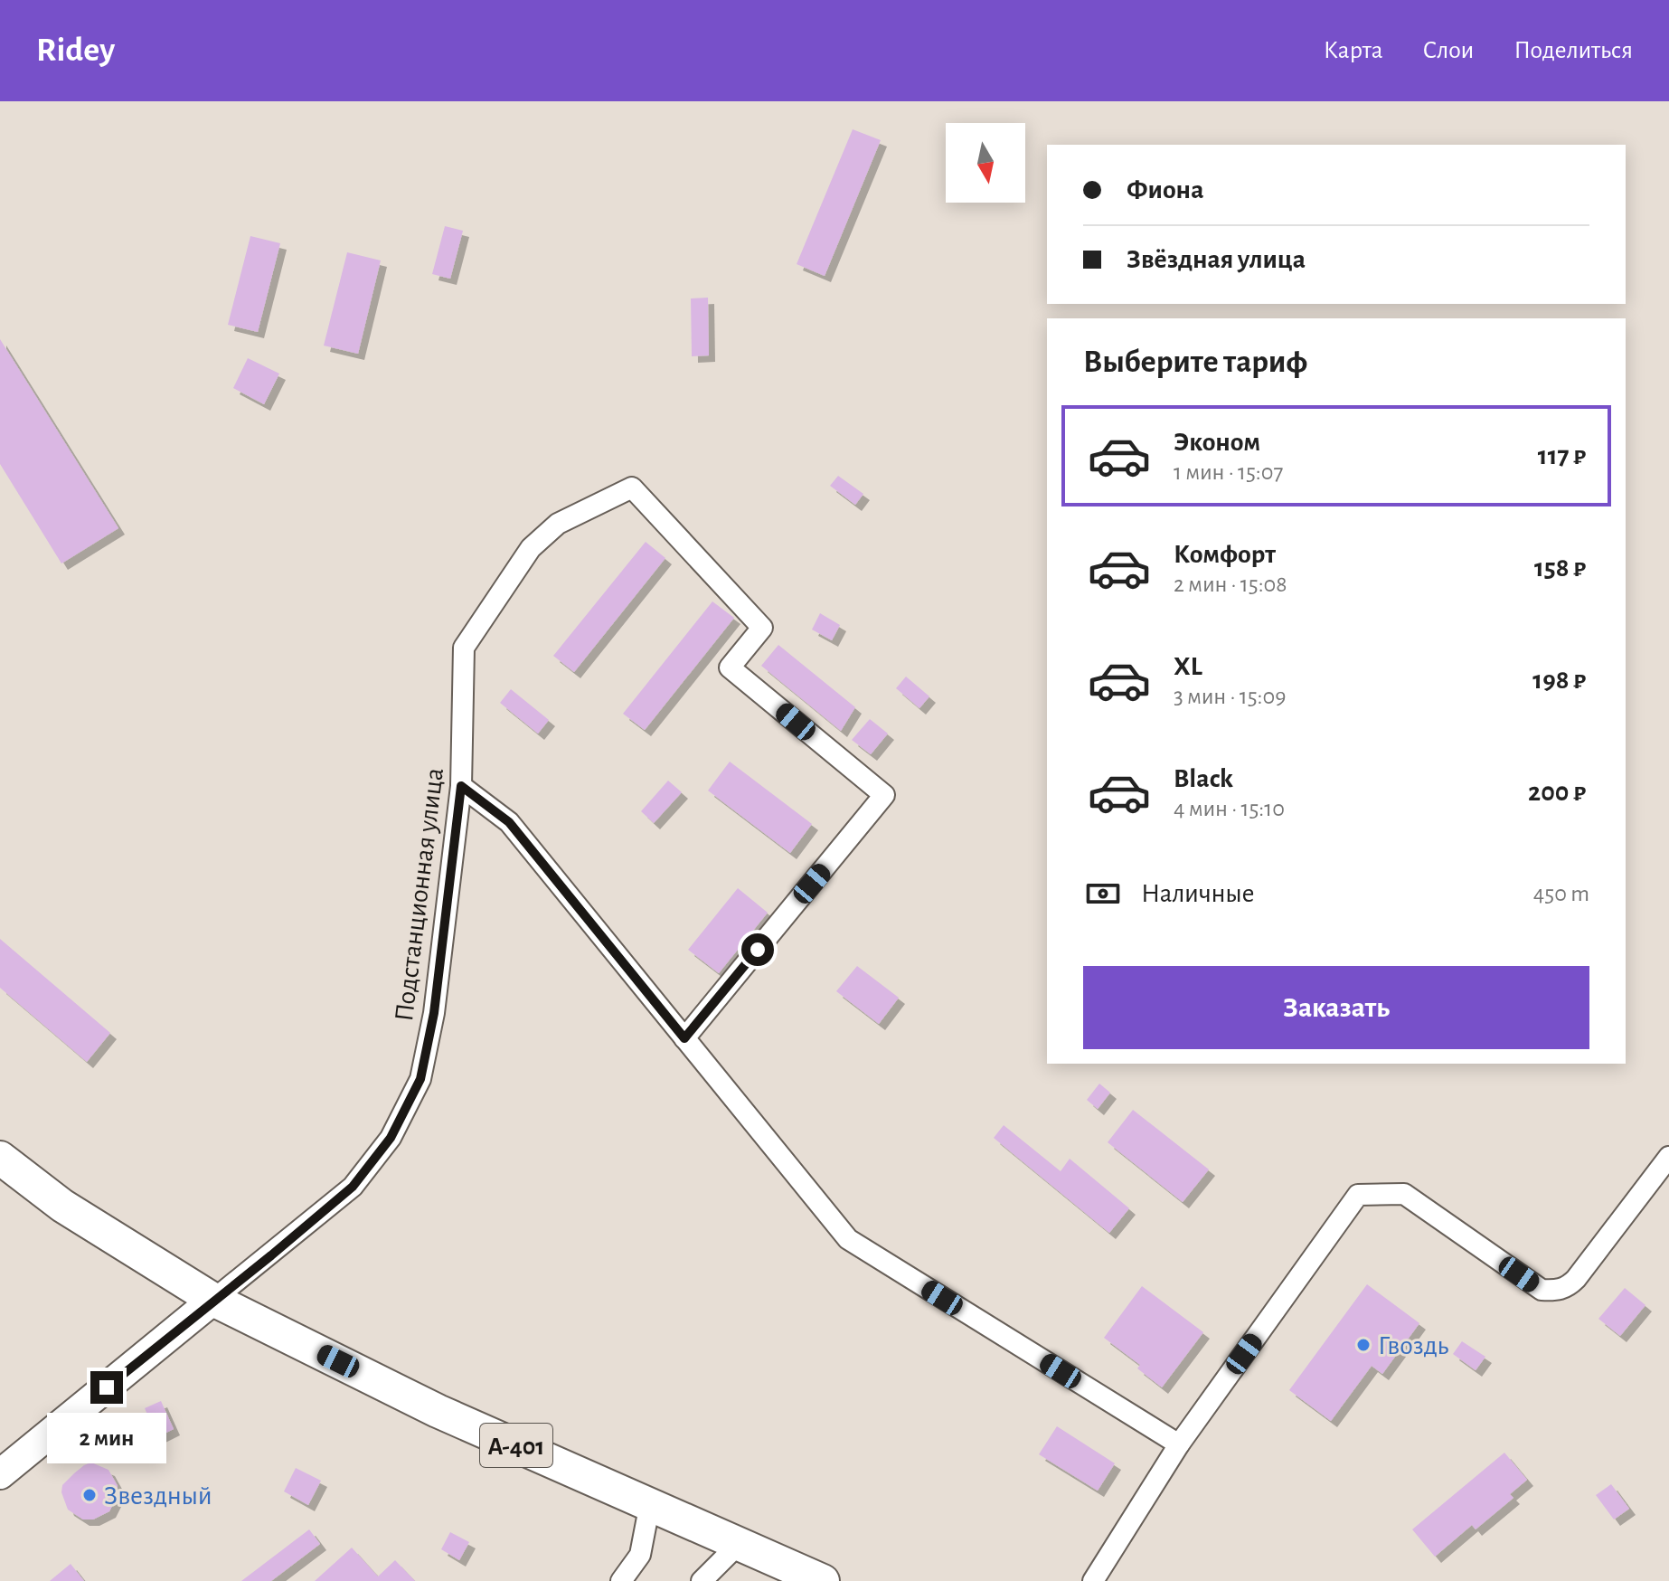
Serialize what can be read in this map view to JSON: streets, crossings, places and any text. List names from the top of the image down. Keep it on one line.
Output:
{"streets":{"main road":["А-401"],"street":["Подстанционная улица"]},"crossings":[["Подстанционная улица","А-401"]],"places":["Гвоздь","Звездный"],"north":"bottom","page":{"header":"Ridey","nav":["Карта","Слои","Поделиться"],"banner":["Фиона","Звёздная улица"],"heading":"Выберите тариф","list":[{"name":"Эконом","note":"1 мин · 15:07","value":"117 ₽"},{"name":"Комфорт","note":"2 мин · 15:08","value":"158 ₽"},{"name":"XL","note":"3 мин · 15:09","value":"198 ₽"},{"name":"Black","note":"4 мин · 15:10","value":"200 ₽"}],"pay":["Наличные","450 m"],"buttons":"Заказать","bubble":"2 мин"}}
